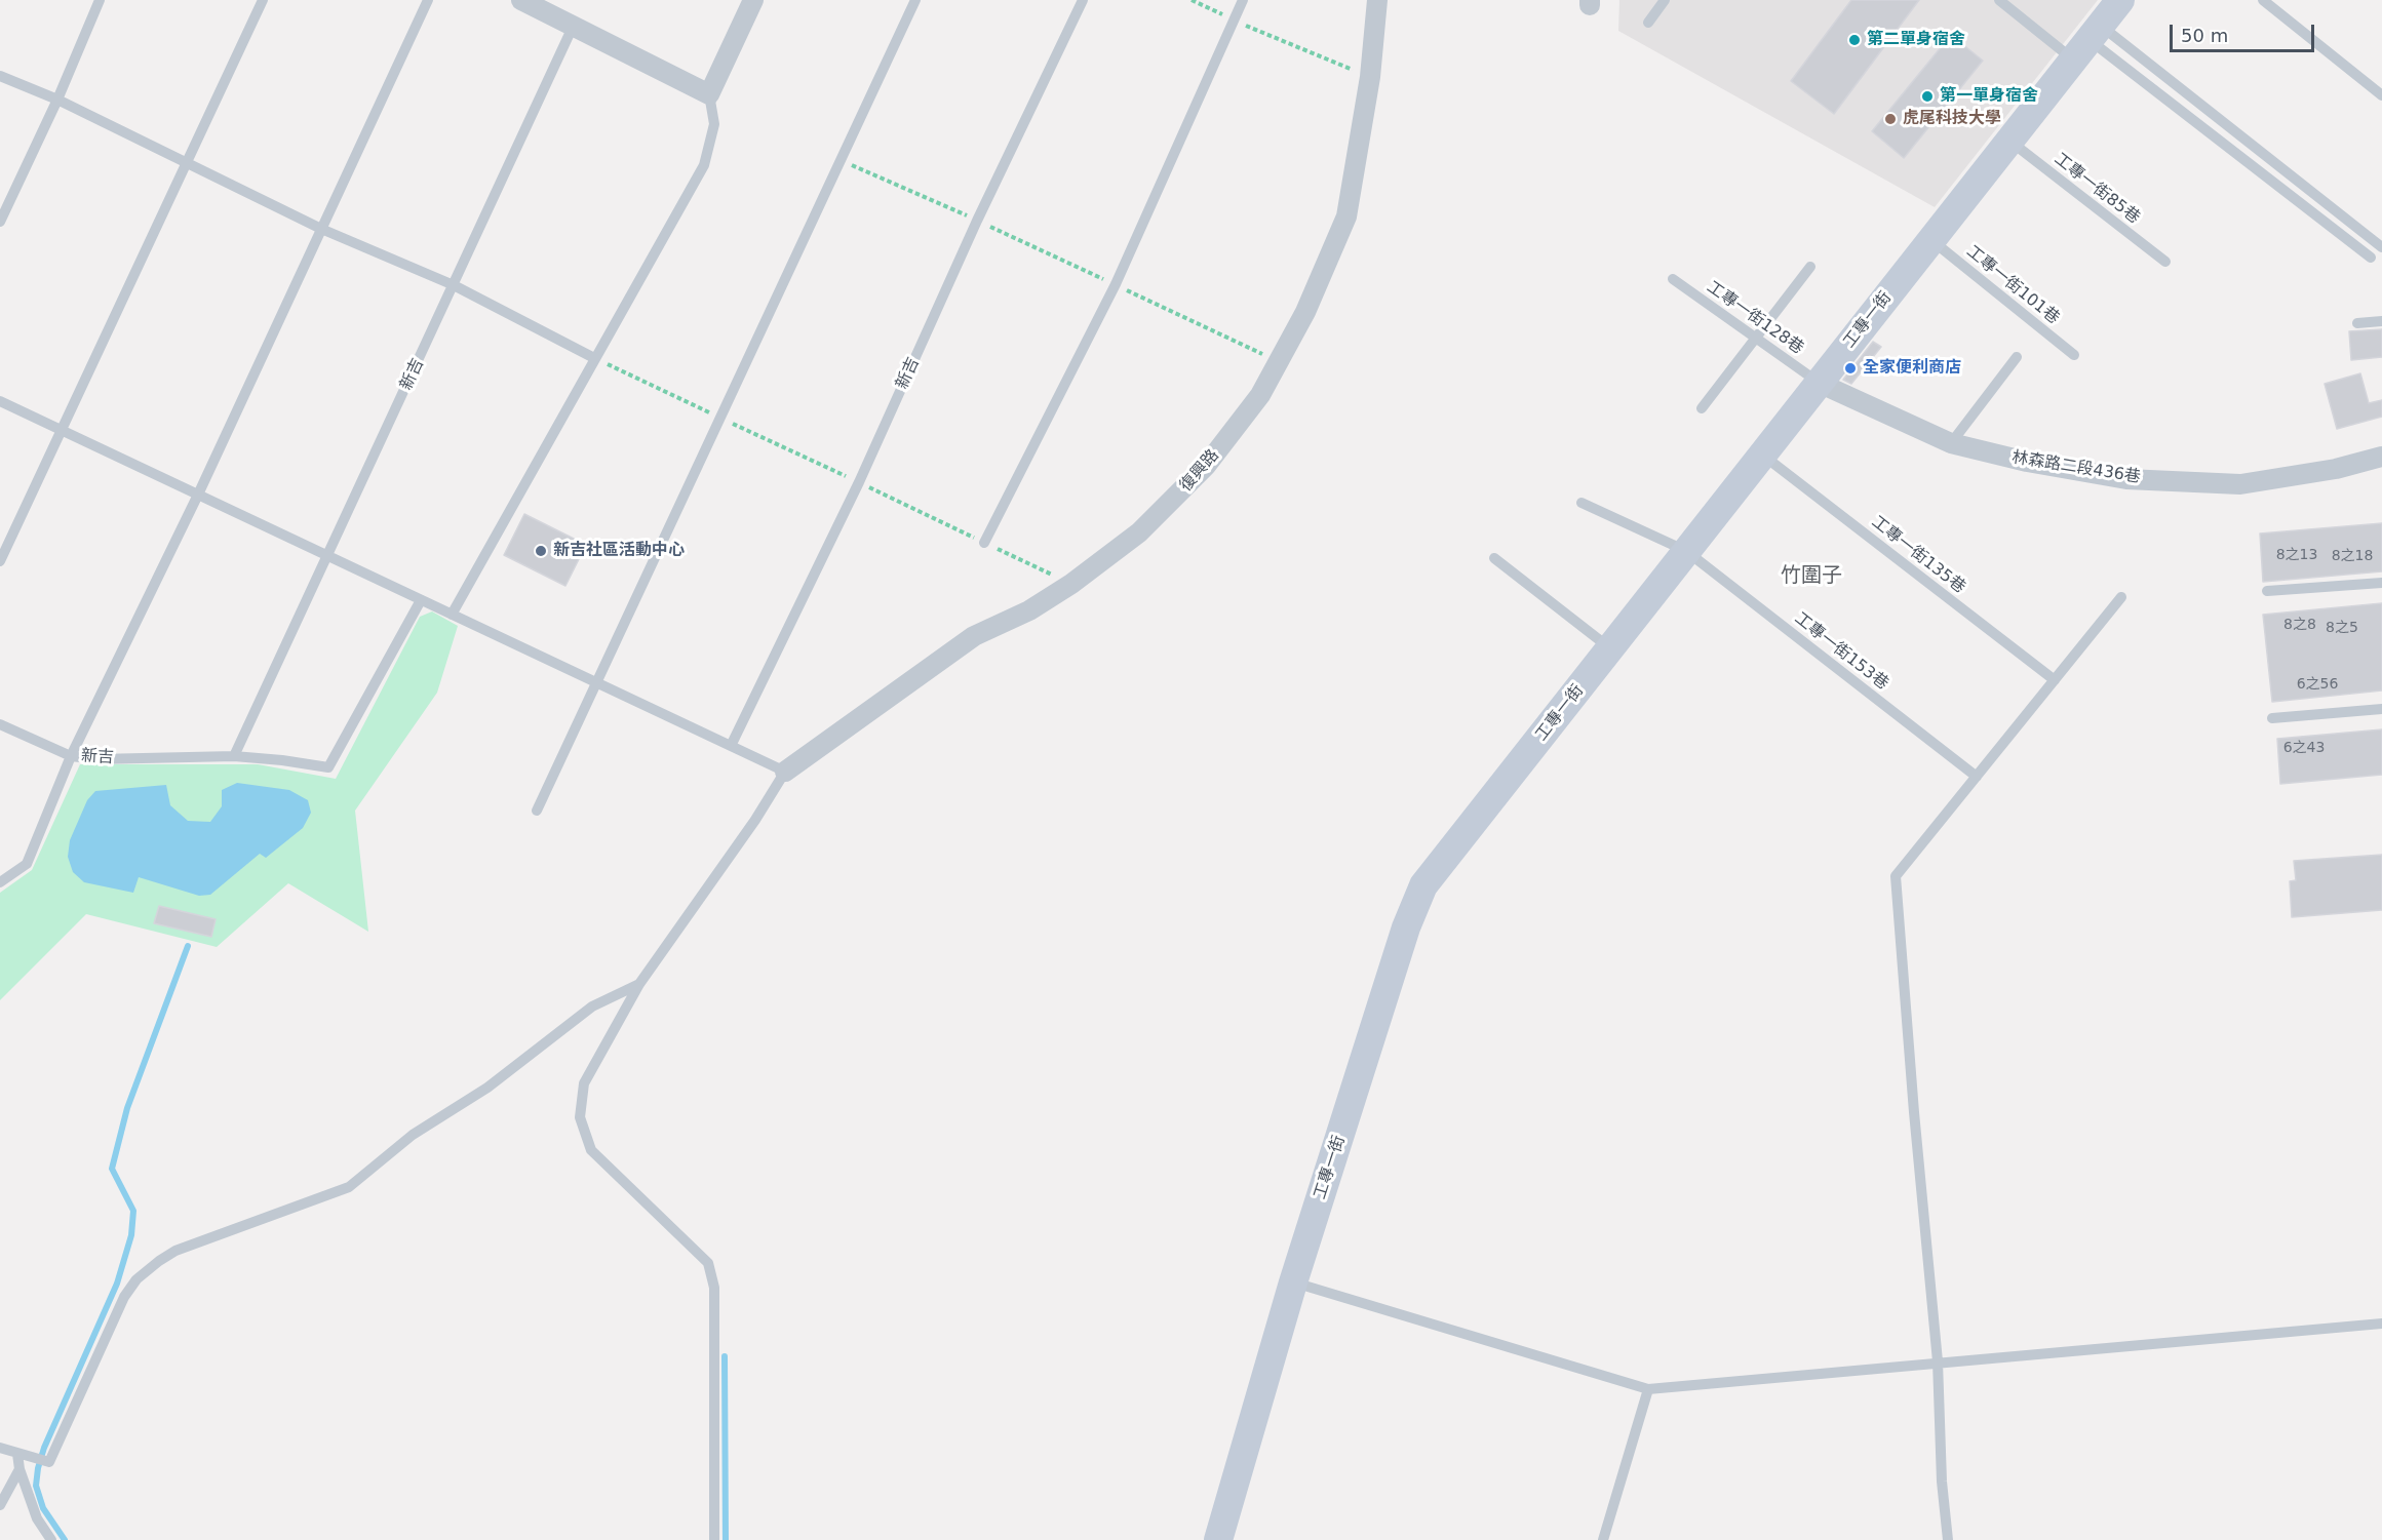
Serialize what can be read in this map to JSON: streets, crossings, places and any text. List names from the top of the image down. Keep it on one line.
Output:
{"streets":{"street":["工專一街","林森路二段436巷","復興路"],"lane":["工專一街85巷","工專一街101巷","工專一街128巷","新吉","工專一街135巷","工專一街153巷"]},"crossings":[["工專一街85巷","工專一街"],["工專一街101巷","工專一街"],["工專一街128巷","工專一街"],["工專一街128巷","林森路二段436巷"],["工專一街","林森路二段436巷"],["工專一街","工專一街135巷"],["工專一街","工專一街153巷"]],"districts":["竹圍子"],"places":["第二單身宿舍","第一單身宿舍","虎尾科技大學","全家便利商店","新吉社區活動中心"],"house_numbers":["8之13","8之18","8之8","8之5","6之56","6之43"],"scale_bar":"50 m"}
